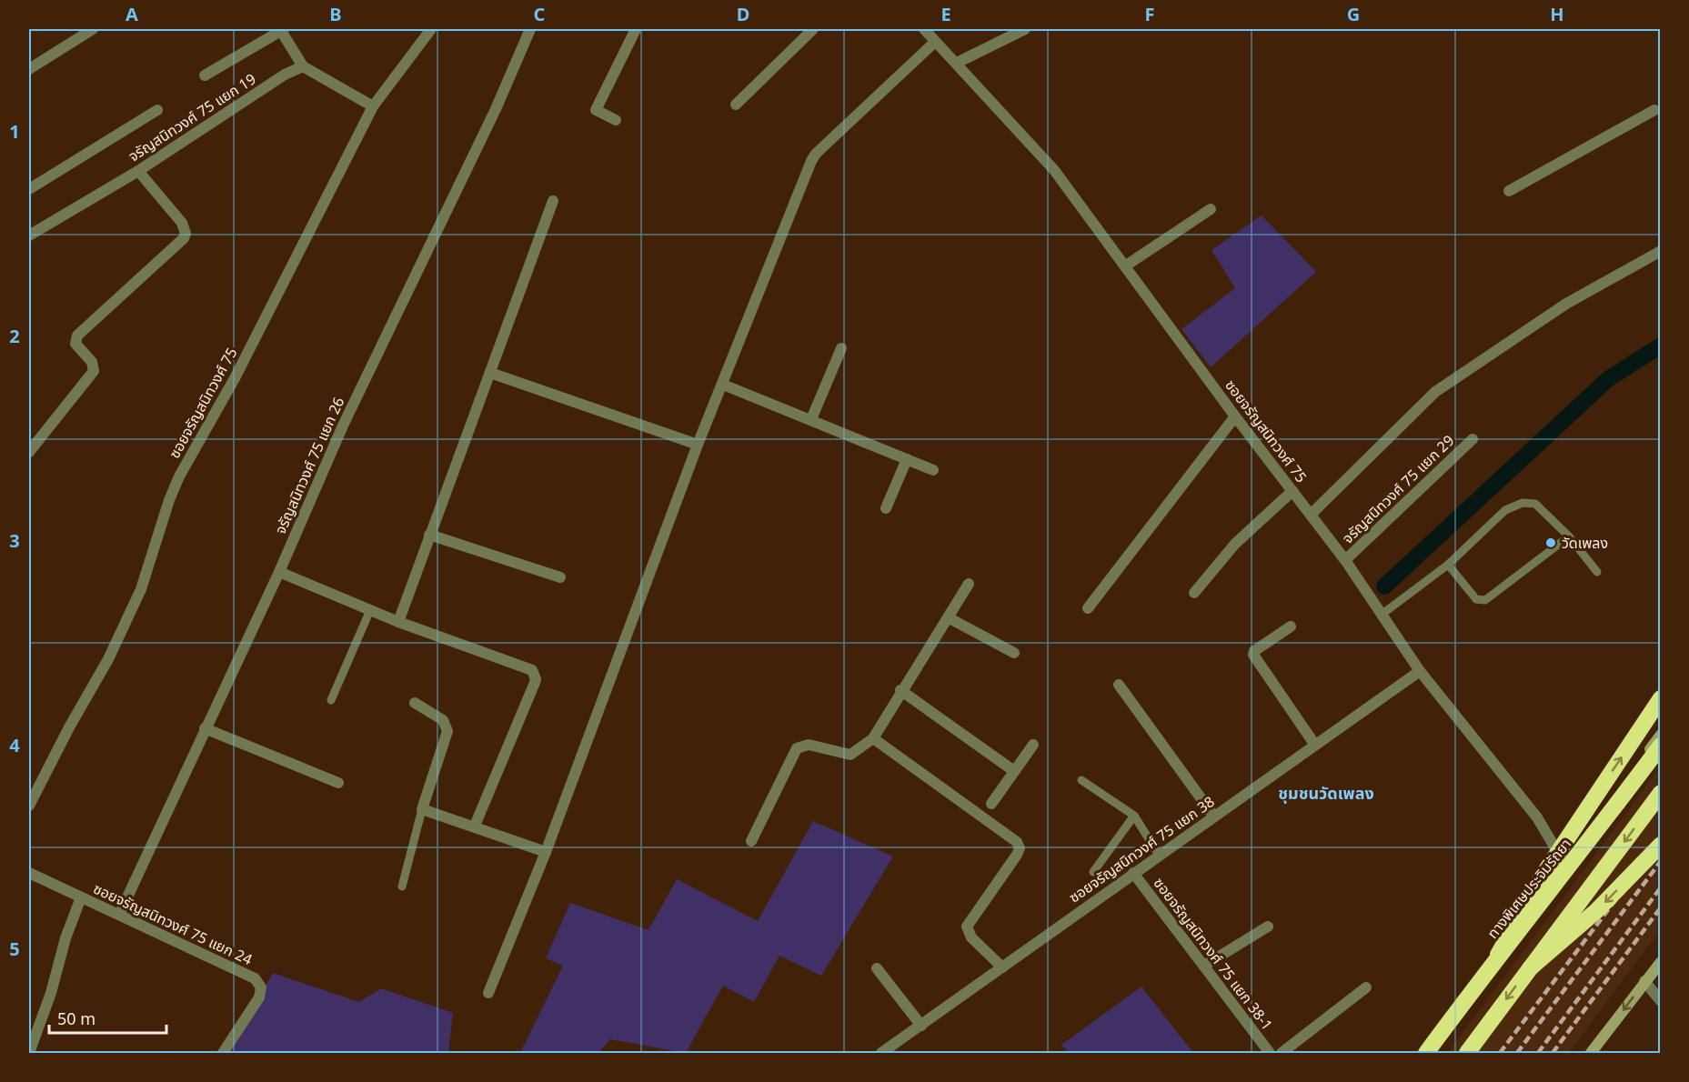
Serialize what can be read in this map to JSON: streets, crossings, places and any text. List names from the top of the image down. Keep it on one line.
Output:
{"streets":{"highway":["ทางพิเศษประจิมรัถยา"],"street":["จรัญสนิทวงศ์ 75 แยก 19","ซอยจรัญสนิทวงศ์ 75","จรัญสนิทวงศ์ 75 แยก 26","จรัญสนิทวงศ์ 75 แยก 29","ซอยจรัญสนิทวงศ์ 75 แยก 38","ซอยจรัญสนิทวงศ์ 75 แยก 24","ซอยจรัญสนิทวงศ์ 75 แยก 38-1"]},"crossings":[["ซอยจรัญสนิทวงศ์ 75","จรัญสนิทวงศ์ 75 แยก 29"],["ซอยจรัญสนิทวงศ์ 75","ซอยจรัญสนิทวงศ์ 75 แยก 38"],["จรัญสนิทวงศ์ 75 แยก 26","ซอยจรัญสนิทวงศ์ 75 แยก 24"],["ซอยจรัญสนิทวงศ์ 75 แยก 38","ซอยจรัญสนิทวงศ์ 75 แยก 38-1"]],"districts":["ชุมชนวัดเพลง"],"places":["วัดเพลง"],"scale_bar":"50 m","grid":{"columns":["A","B","C","D","E","F","G","H"],"rows":["1","2","3","4","5"]}}
